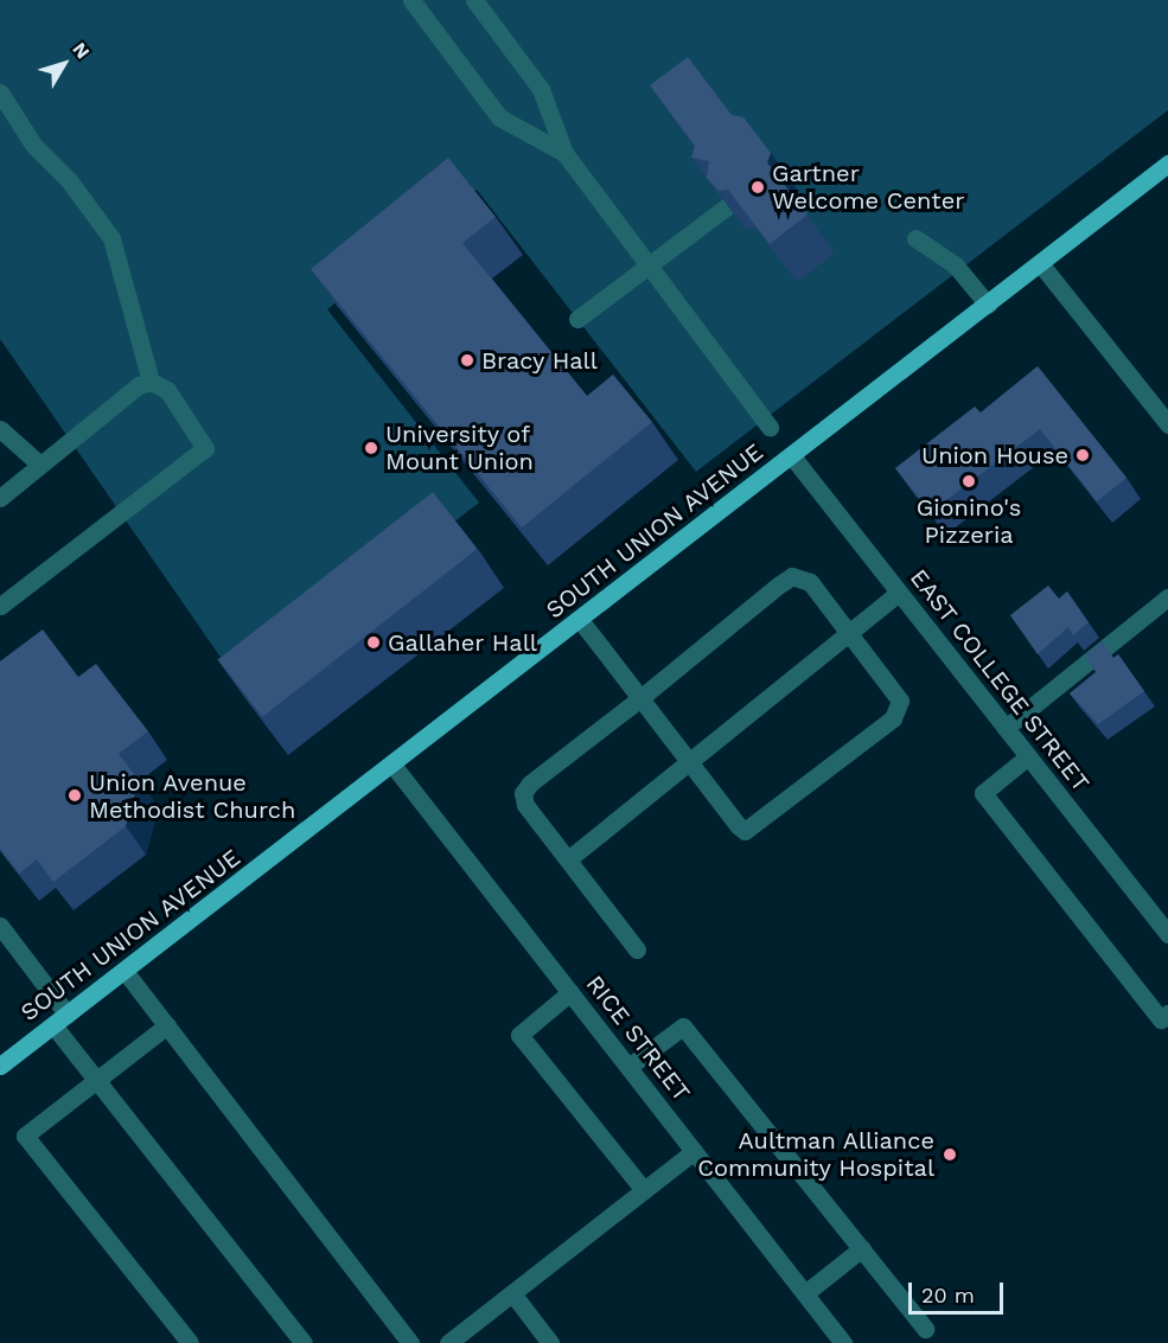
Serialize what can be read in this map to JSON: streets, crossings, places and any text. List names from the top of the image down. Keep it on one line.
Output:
{"streets":{"main road":["SOUTH UNION AVENUE"],"street":["EAST COLLEGE STREET","RICE STREET"]},"crossings":[["SOUTH UNION AVENUE","EAST COLLEGE STREET"],["SOUTH UNION AVENUE","RICE STREET"]],"places":["Gartner Welcome Center","Bracy Hall","University of Mount Union","Union House","Gionino's Pizzeria","Gallaher Hall","Union Avenue Methodist Church","Aultman Alliance Community Hospital"],"scale_bar":"20 m","north":"top right"}
